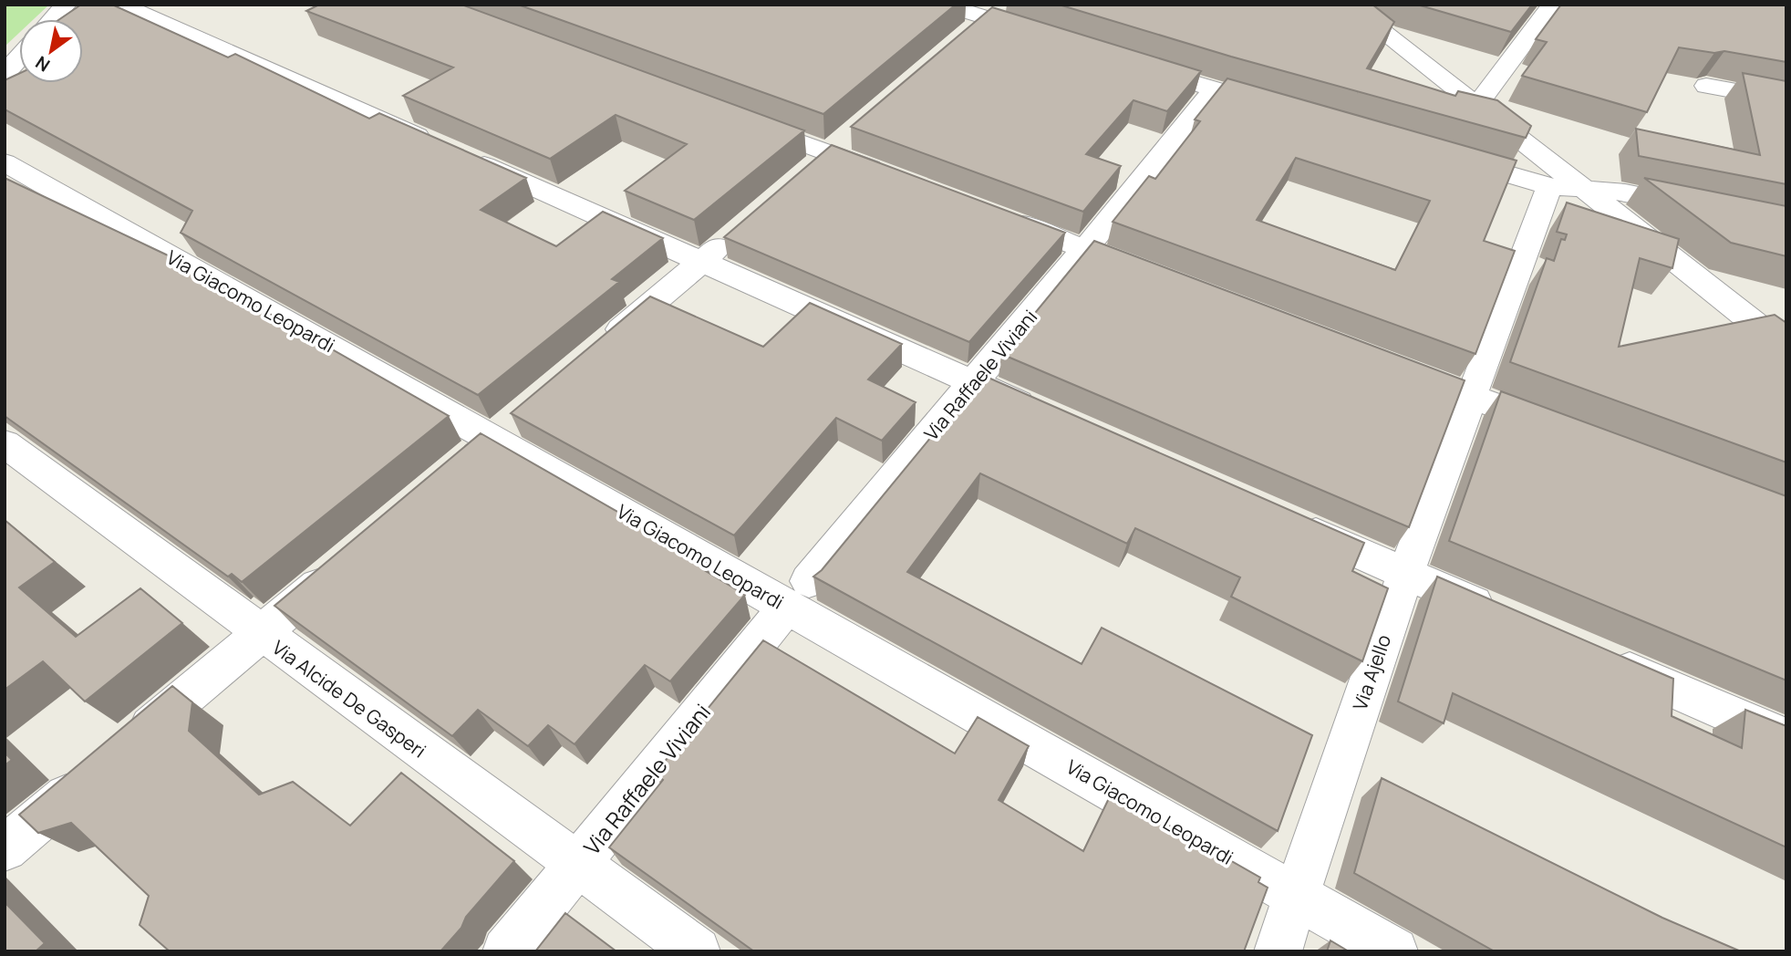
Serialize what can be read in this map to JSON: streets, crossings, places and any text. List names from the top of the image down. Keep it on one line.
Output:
{"streets":{"street":["Via Giacomo Leopardi","Via Raffaele Viviani","Via Ajello","Via Alcide De Gasperi"]},"crossings":[["Via Giacomo Leopardi","Via Raffaele Viviani"],["Via Giacomo Leopardi","Via Ajello"],["Via Raffaele Viviani","Via Alcide De Gasperi"]],"north":"bottom left"}
